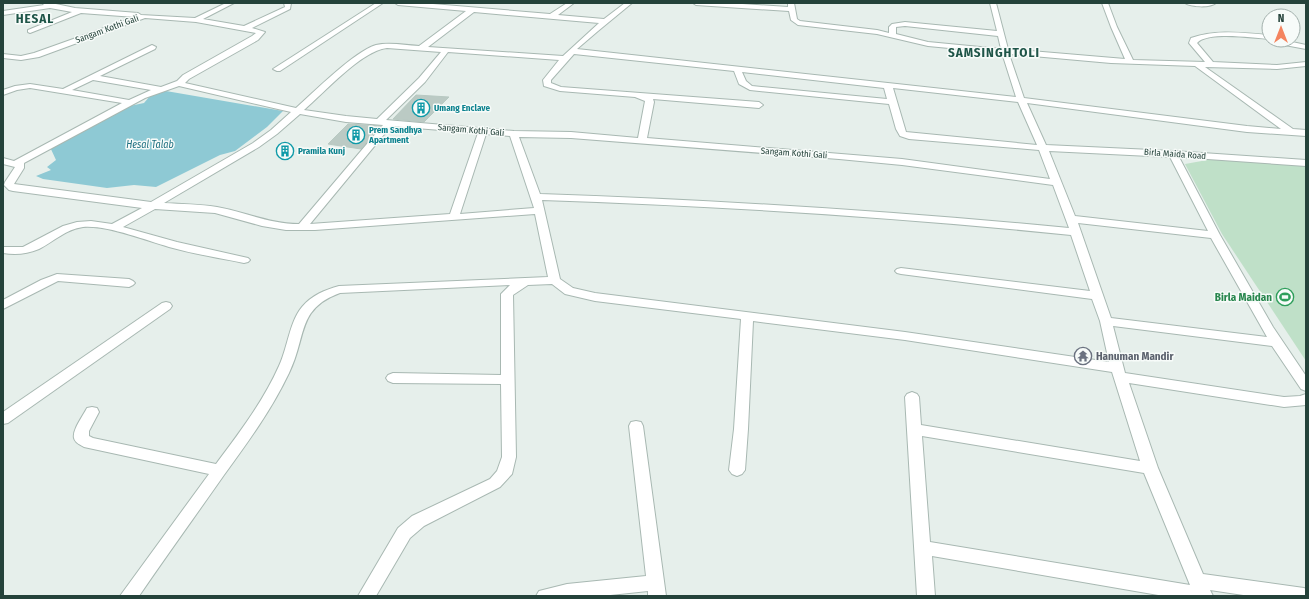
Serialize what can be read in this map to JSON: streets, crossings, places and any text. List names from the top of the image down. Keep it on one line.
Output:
{"streets":{"street":["Sangam Kothi Gali","Birla Maida Road"]},"districts":["HESAL","SAMSINGHTOLI"],"water":["Hesal Talab"],"places":{"building":["Umang Enclave","Prem Sandhya Apartment","Pramila Kunj"],"sports":["Birla Maidan"],"temple":["Hanuman Mandir"]},"north":"top"}
